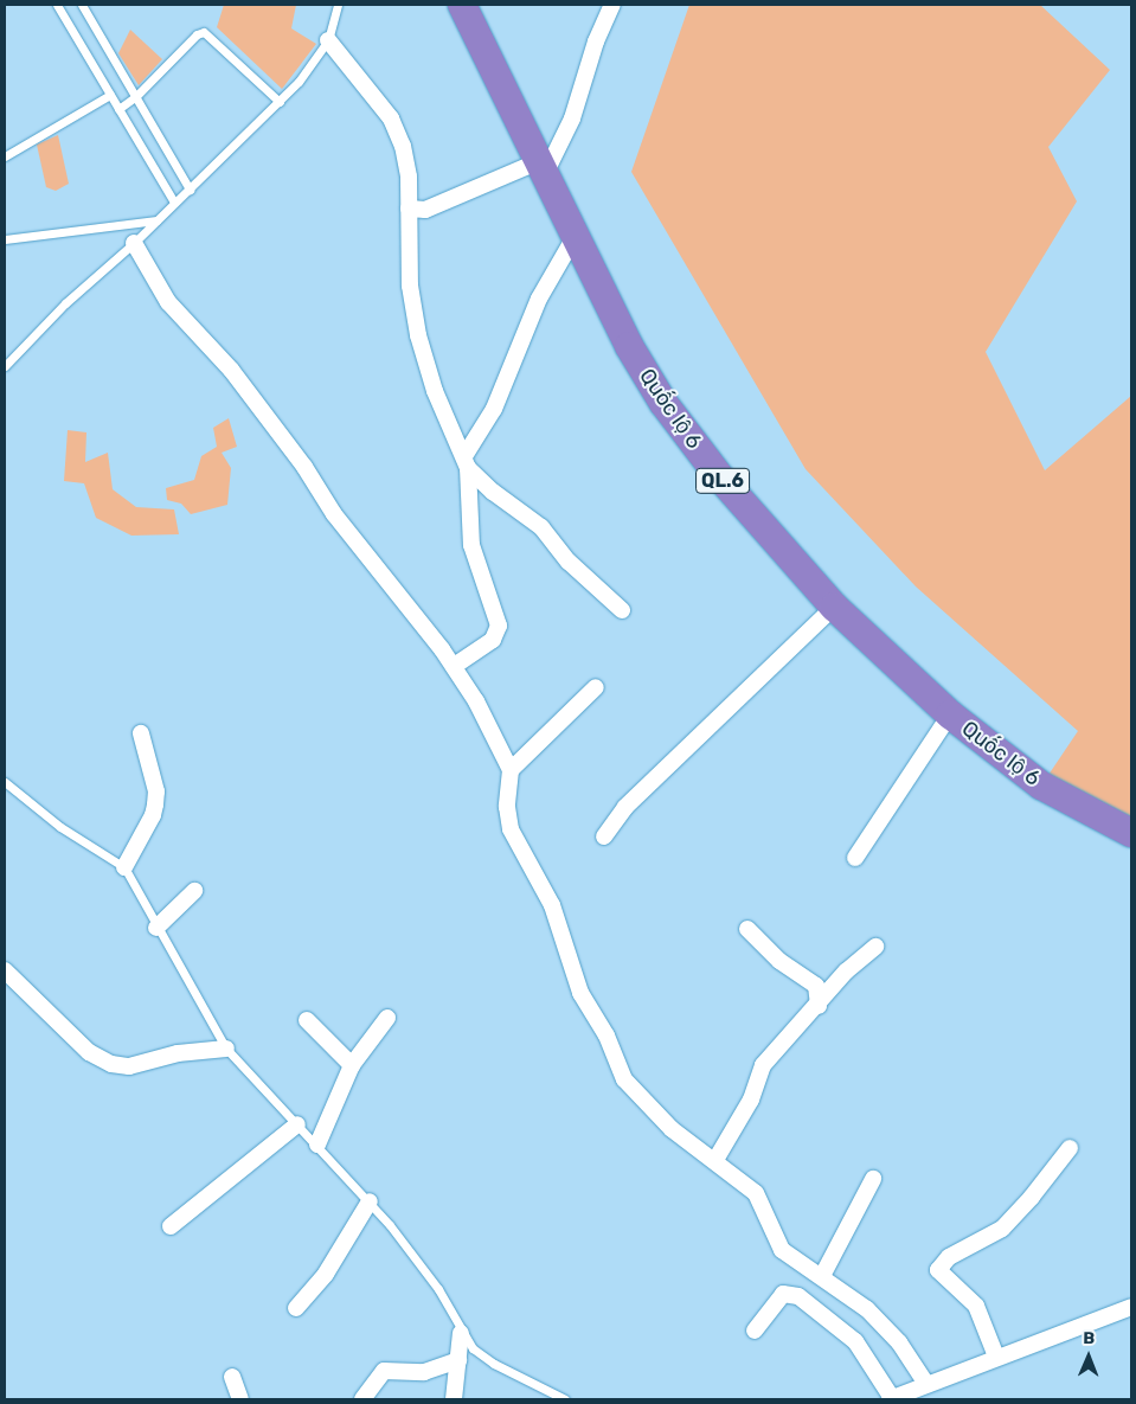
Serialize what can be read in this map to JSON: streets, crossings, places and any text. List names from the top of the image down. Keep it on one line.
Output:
{"streets":{"highway":["Quốc lộ 6","QL.6"]},"north":"top"}
